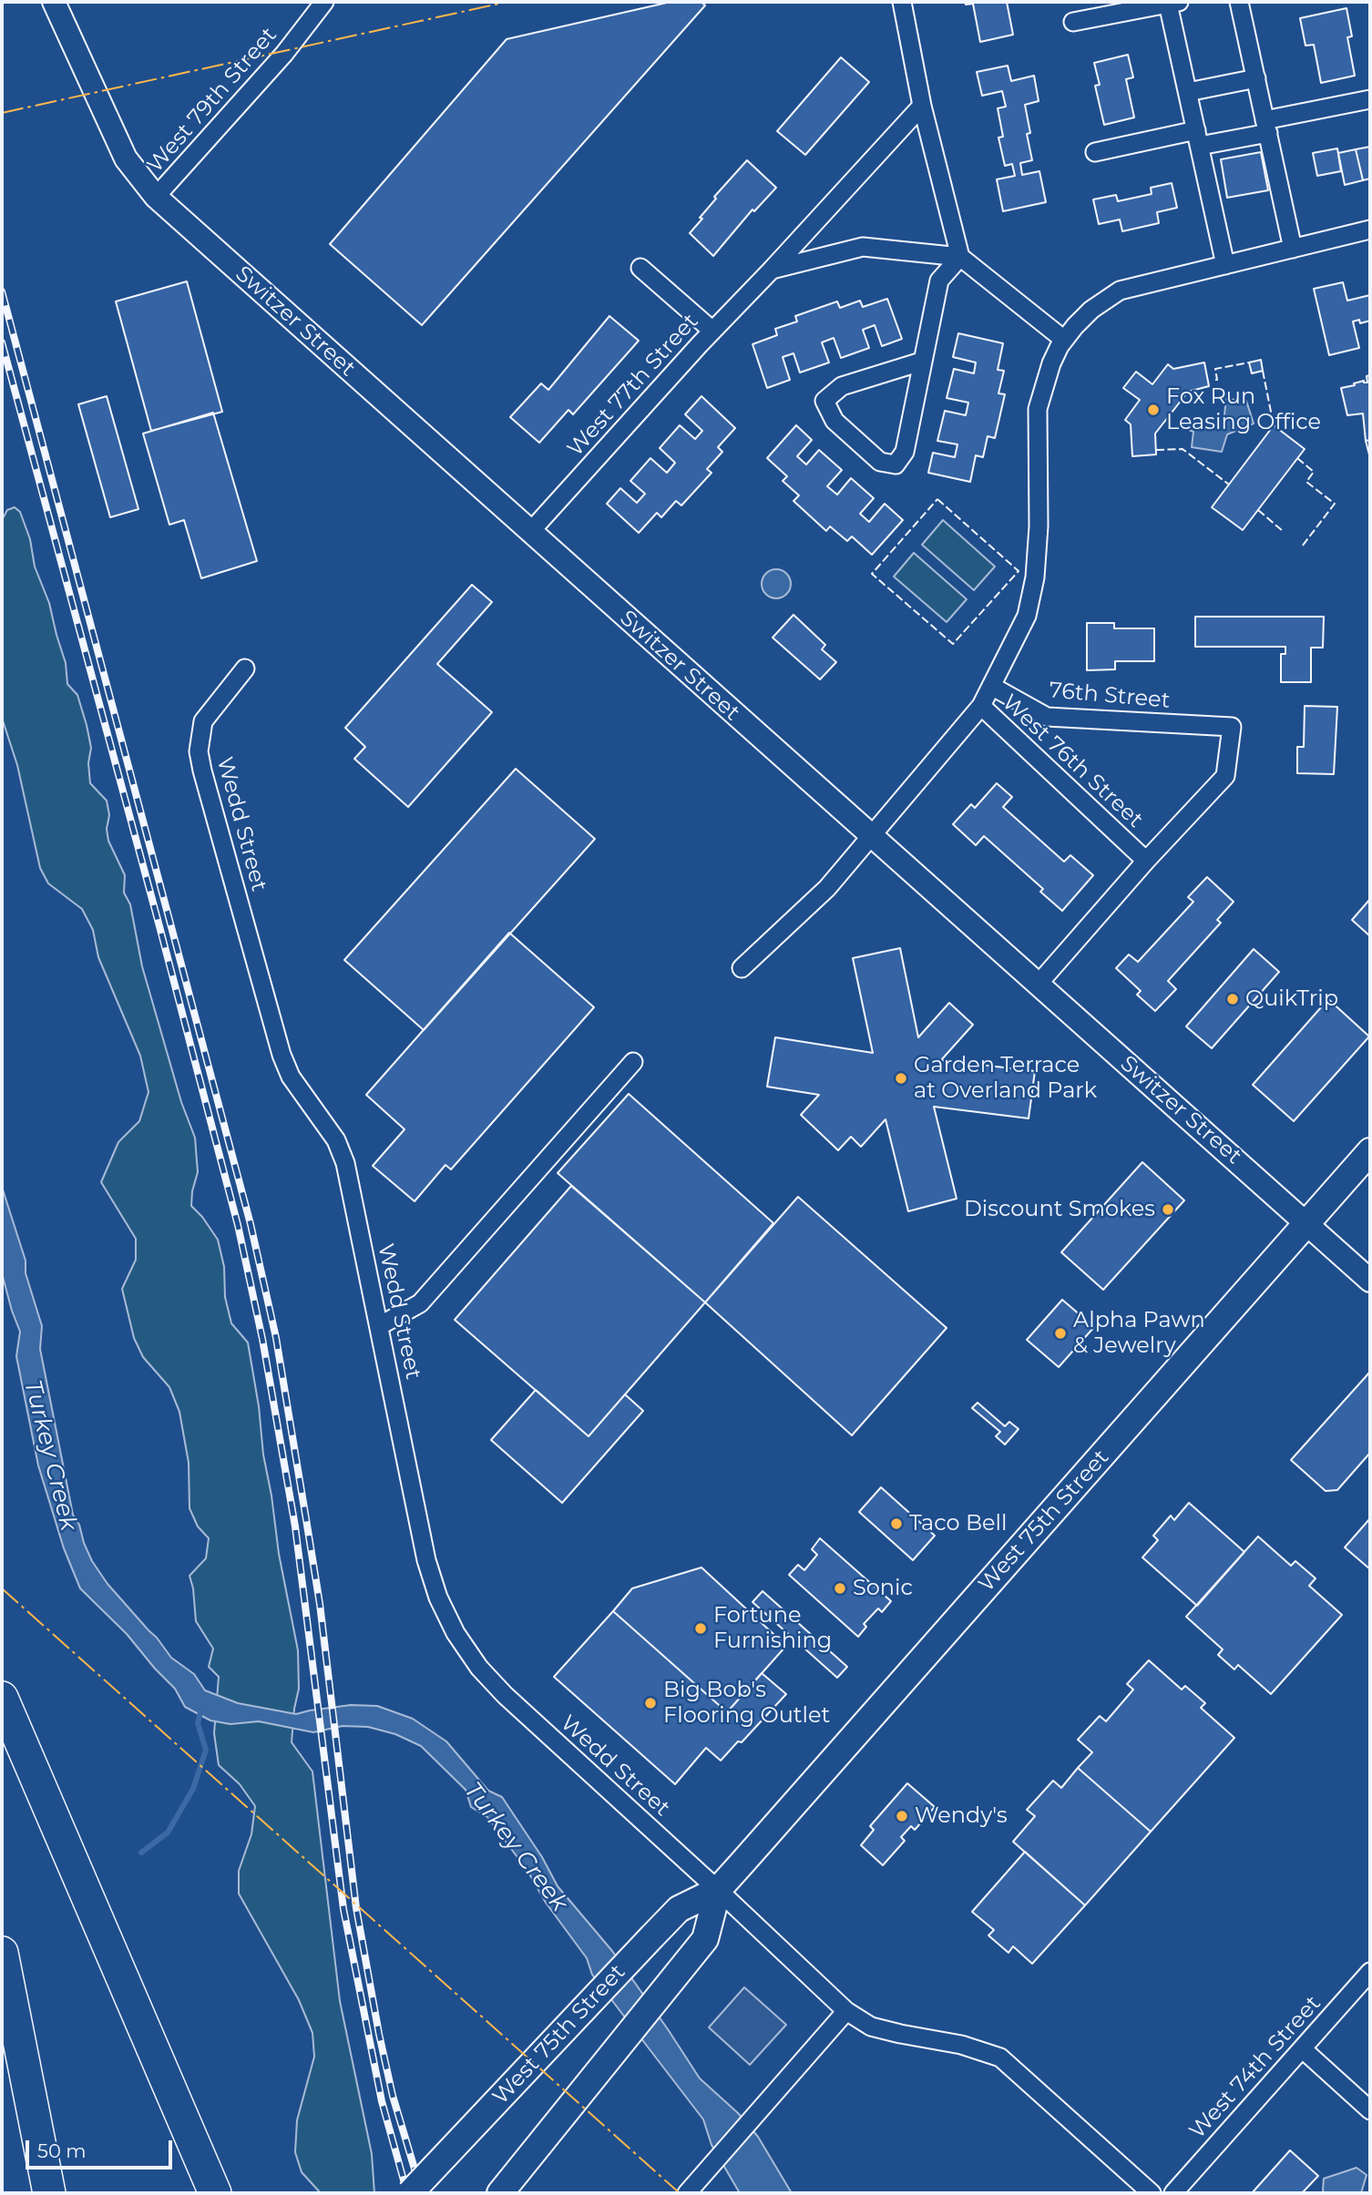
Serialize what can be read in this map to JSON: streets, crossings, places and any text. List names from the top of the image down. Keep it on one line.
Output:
{"streets":{"main road":["West 75th Street"],"street":["West 79th Street","Switzer Street","West 77th Street","76th Street","West 76th Street","Wedd Street","West 74th Street"]},"crossings":[["West 79th Street","Switzer Street"],["Switzer Street","West 77th Street"],["Switzer Street","West 76th Street"],["Switzer Street","West 75th Street"],["76th Street","West 76th Street"],["Wedd Street","West 75th Street"]],"water":["Turkey Creek"],"places":["Fox Run Leasing Office","QuikTrip","Garden Terrace at Overland Park","Discount Smokes","Alpha Pawn & Jewelry","Taco Bell","Sonic","Fortune Furnishing","Big Bob's Flooring Outlet","Wendy's"],"scale_bar":"50 m"}
